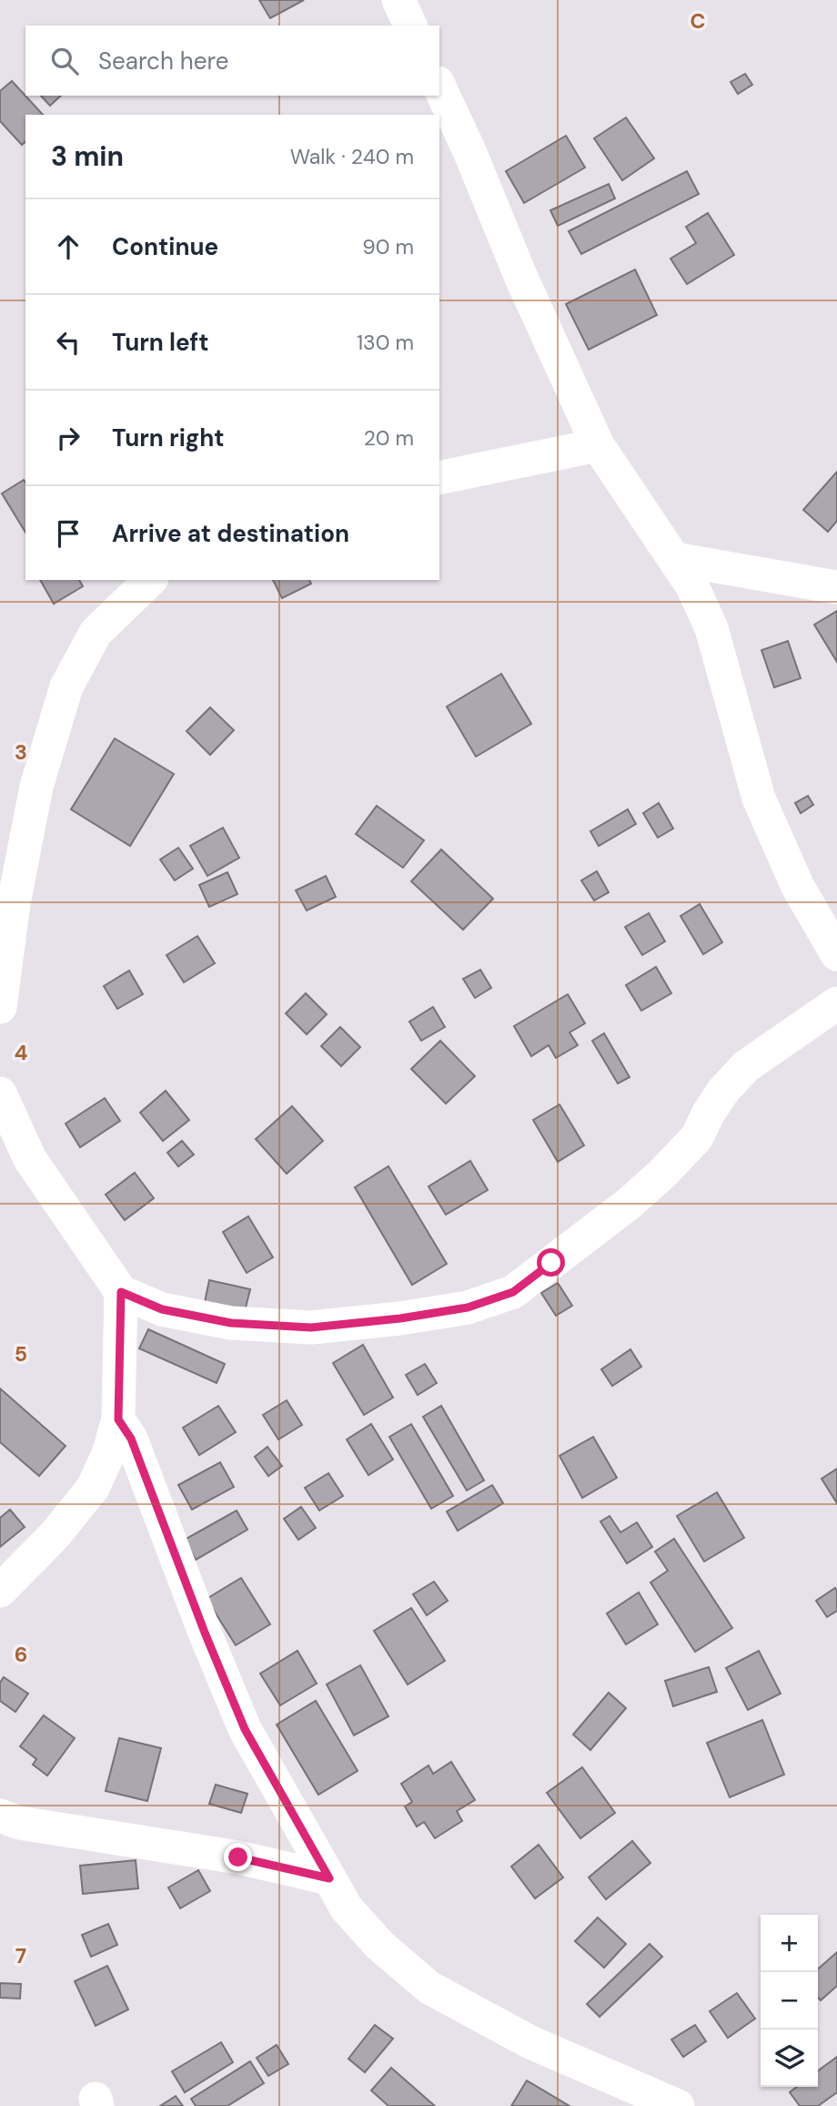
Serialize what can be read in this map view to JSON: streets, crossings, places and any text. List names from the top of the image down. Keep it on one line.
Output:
{"page":{"search":"Search here","heading":["3 min","Walk · 240 m"],"list":[["Continue","90 m"],["Turn left","130 m"],["Turn right","20 m"],"Arrive at destination"],"map_buttons":["+","−"]},"grid":{"columns":["C"],"rows":["3","4","5","6","7"]}}
